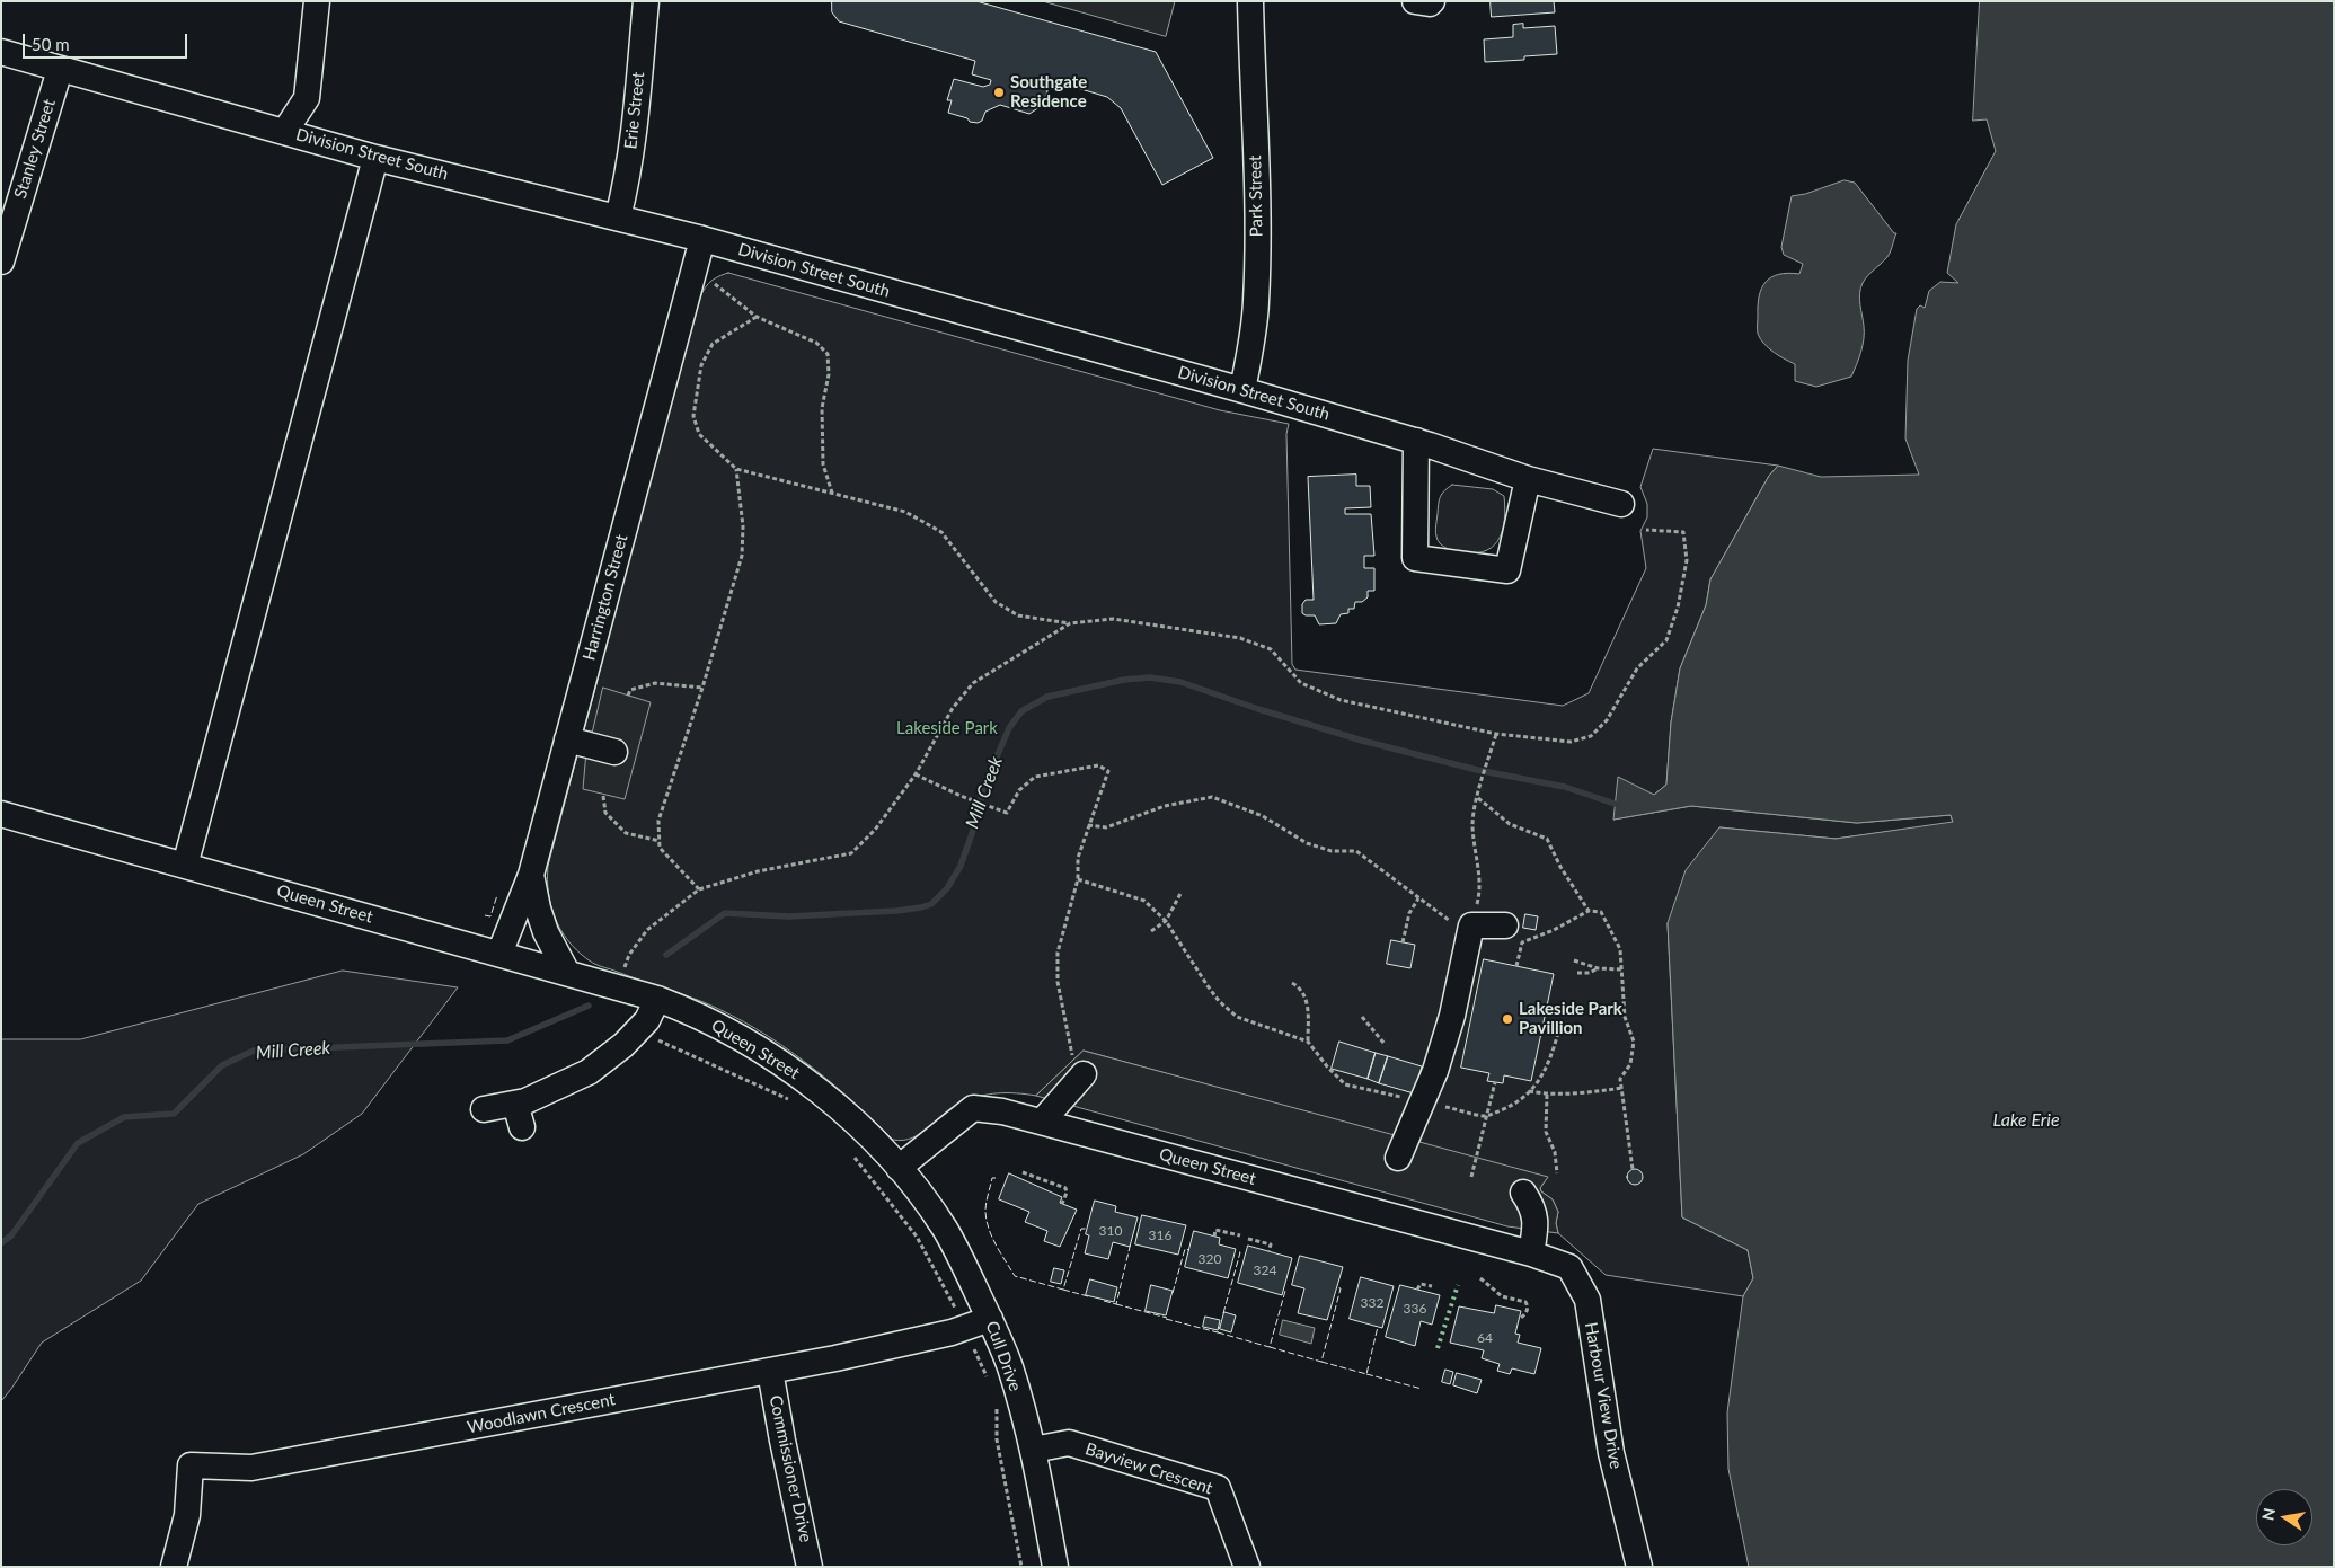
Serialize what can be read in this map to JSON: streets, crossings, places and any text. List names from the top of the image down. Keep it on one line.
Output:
{"streets":{"street":["Erie Street","Stanley Street","Division Street South","Park Street","Harrington Street","Queen Street","Cull Drive","Harbour View Drive","Woodlawn Crescent","Commissioner Drive","Bayview Crescent"]},"crossings":[["Erie Street","Division Street South"],["Stanley Street","Division Street South"],["Division Street South","Park Street"],["Division Street South","Harrington Street"],["Harrington Street","Queen Street"],["Queen Street","Cull Drive"],["Queen Street","Harbour View Drive"],["Cull Drive","Woodlawn Crescent"],["Cull Drive","Bayview Crescent"],["Woodlawn Crescent","Commissioner Drive"]],"water":["Mill Creek","Lake Erie"],"parks":["Lakeside Park"],"places":["Southgate Residence","Lakeside Park Pavillion"],"house_numbers":["310","316","320","324","332","336","64"],"scale_bar":"50 m","north":"left"}
